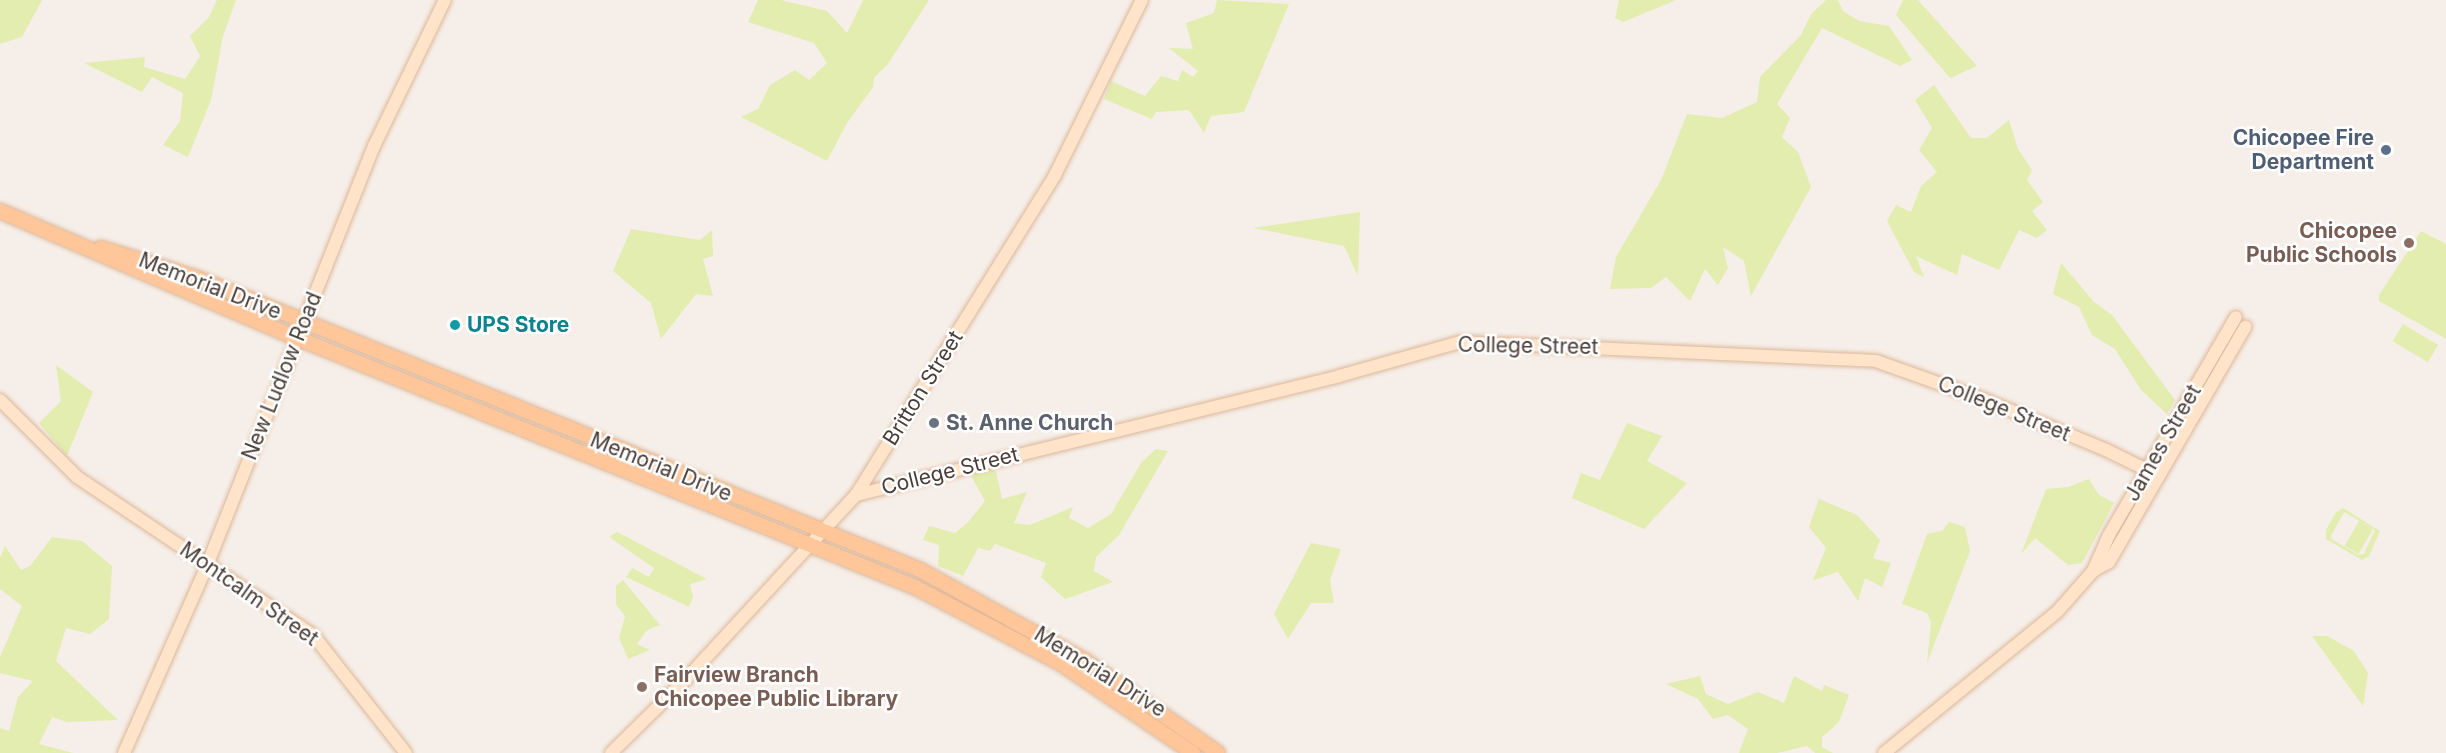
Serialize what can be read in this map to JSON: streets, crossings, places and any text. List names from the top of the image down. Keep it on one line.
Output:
{"streets":{"main road":["Memorial Drive"],"street":["College Street","New Ludlow Road","Britton Street","James Street","Montcalm Street"]},"crossings":[["Memorial Drive","New Ludlow Road"],["Memorial Drive","Britton Street"],["College Street","Britton Street"],["College Street","James Street"],["New Ludlow Road","Montcalm Street"]],"places":["Chicopee Fire Department","Chicopee Public Schools","UPS Store","St. Anne Church","Fairview Branch Chicopee Public Library"]}
